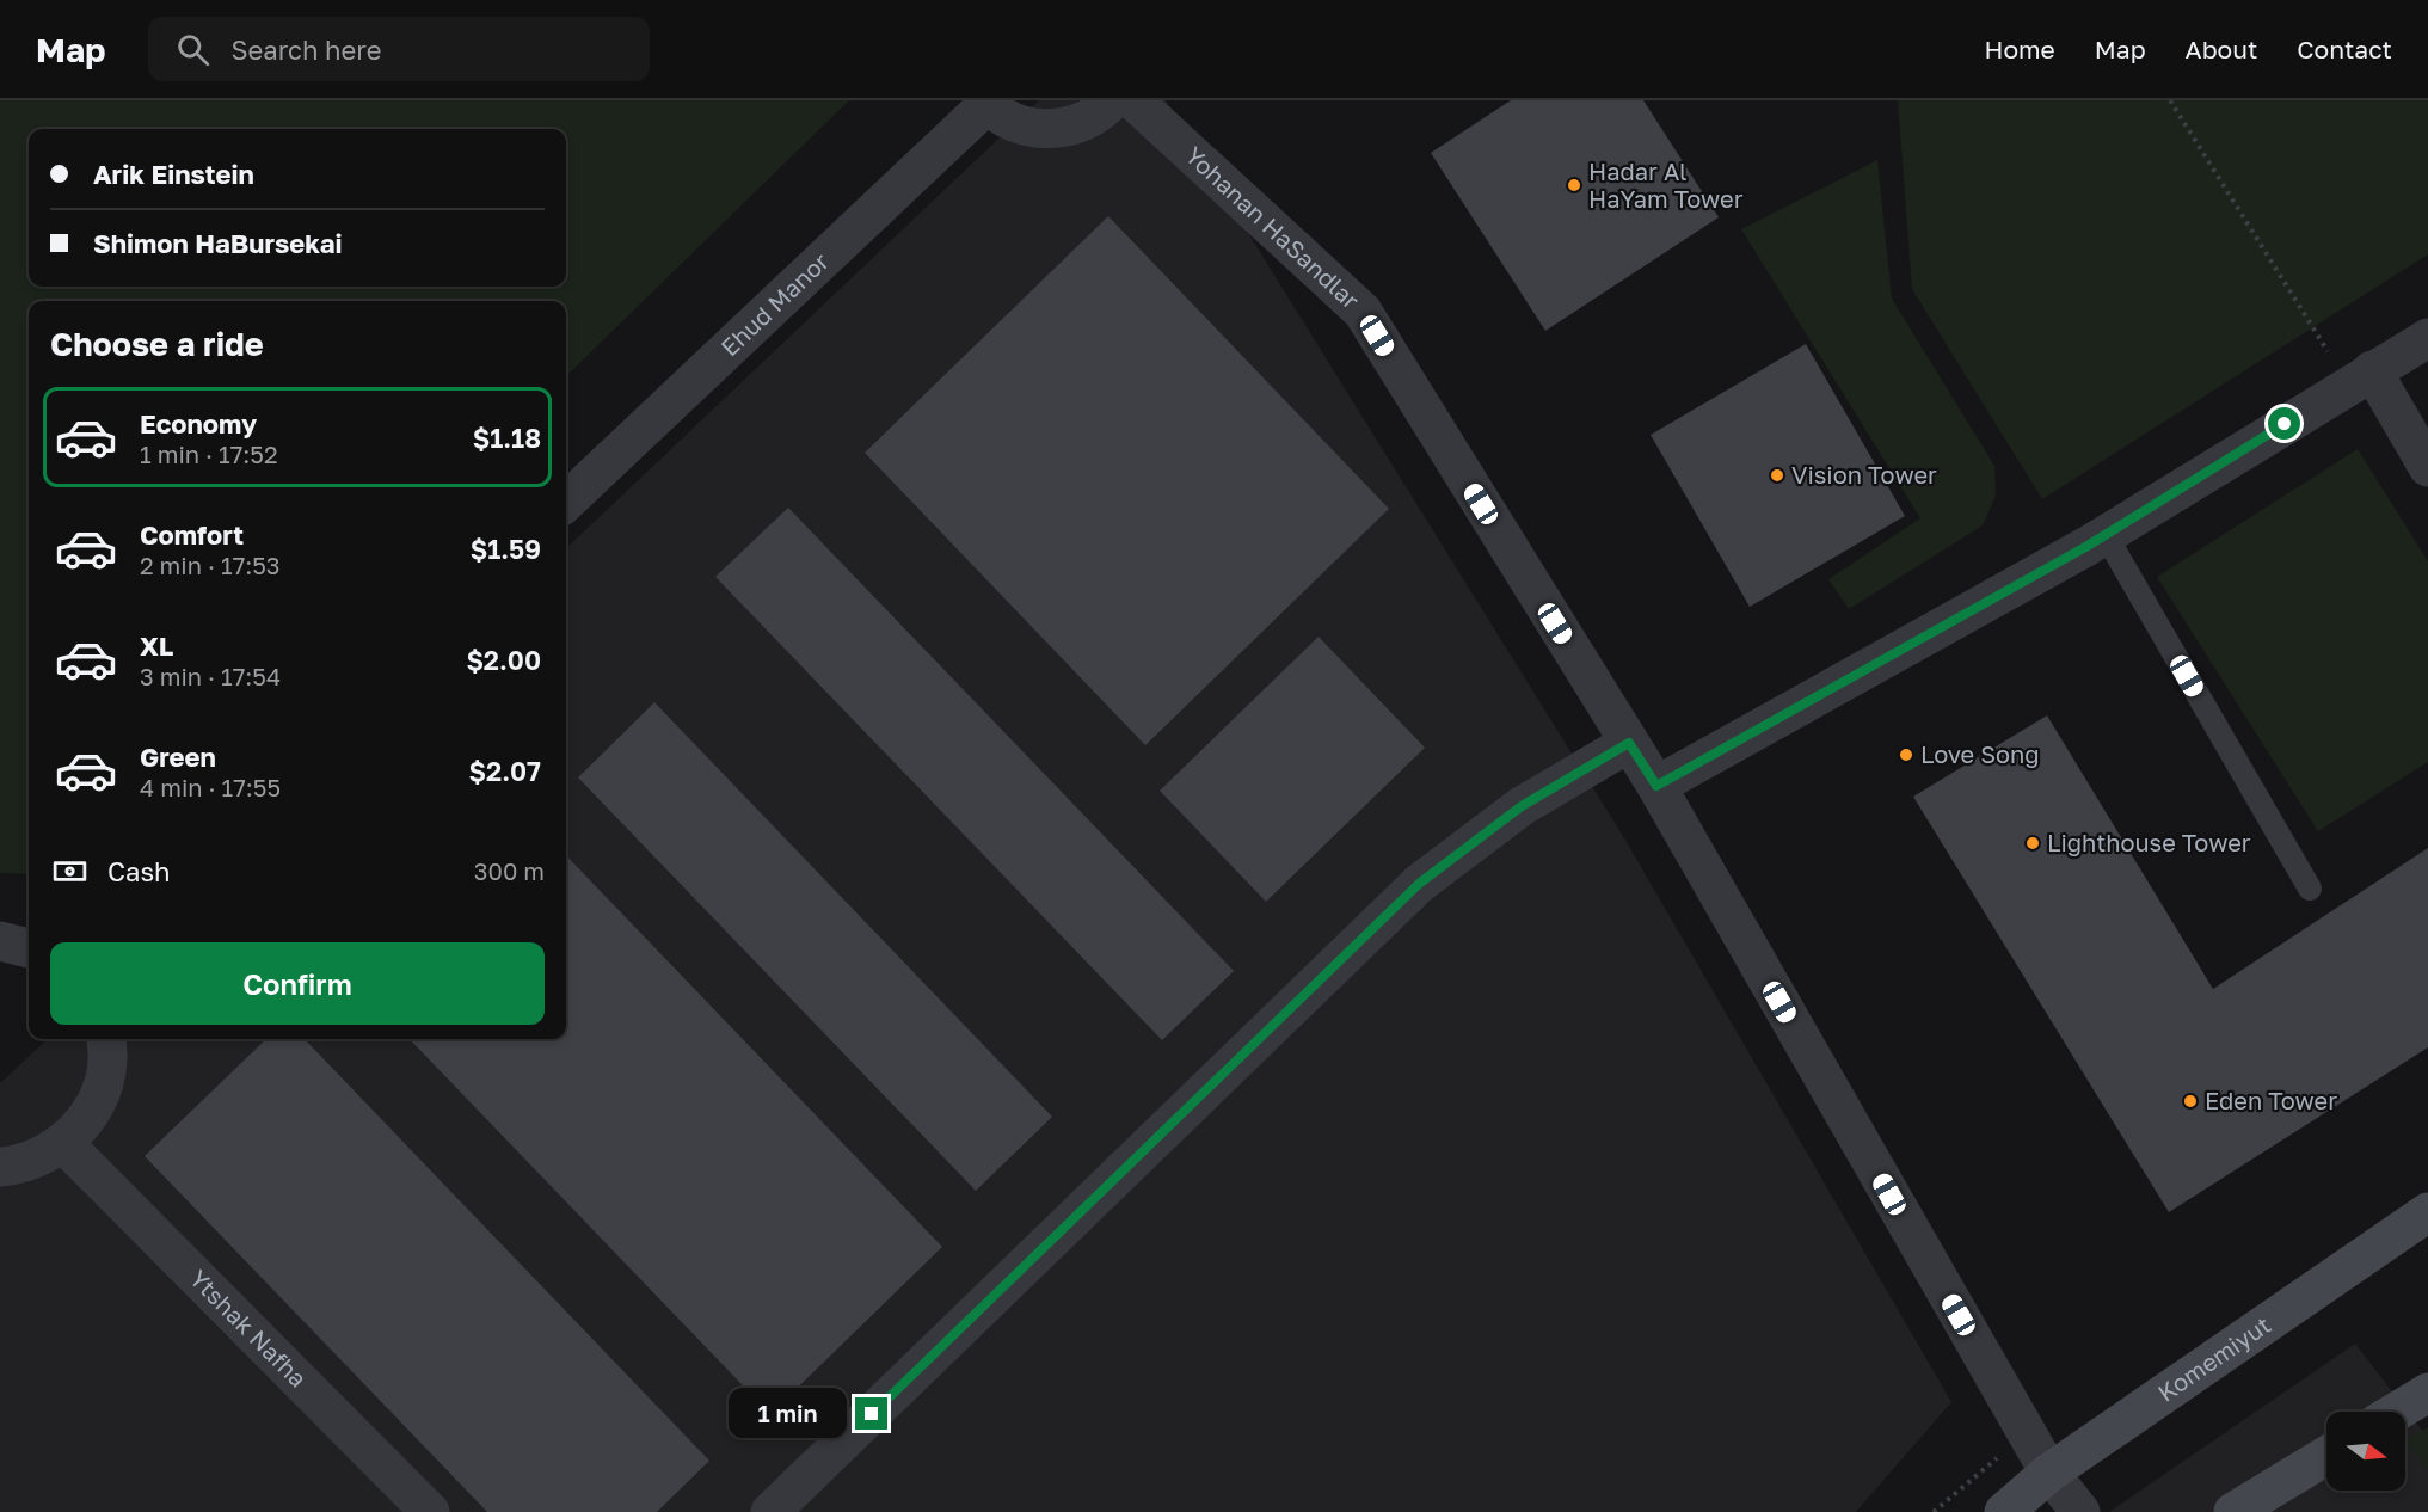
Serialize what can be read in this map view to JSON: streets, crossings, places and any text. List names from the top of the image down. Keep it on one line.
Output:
{"streets":{"main road":["Komemiyut"],"street":["Yohanan HaSandlar","Ehud Manor","Ytshak Nafha"]},"crossings":[["Yohanan HaSandlar","Komemiyut"]],"places":["Hadar Al HaYam Tower","Vision Tower","Love Song","Lighthouse Tower","Eden Tower"],"north":"right","page":{"header":"Map","search":"Search here","nav":["Home","Map","About","Contact"],"banner":["Arik Einstein","Shimon HaBursekai"],"heading":"Choose a ride","list":[{"name":"Economy","note":"1 min · 17:52","value":"$1.18"},{"name":"Comfort","note":"2 min · 17:53","value":"$1.59"},{"name":"XL","note":"3 min · 17:54","value":"$2.00"},{"name":"Green","note":"4 min · 17:55","value":"$2.07"}],"pay":["Cash","300 m"],"buttons":"Confirm","bubble":"1 min"}}
